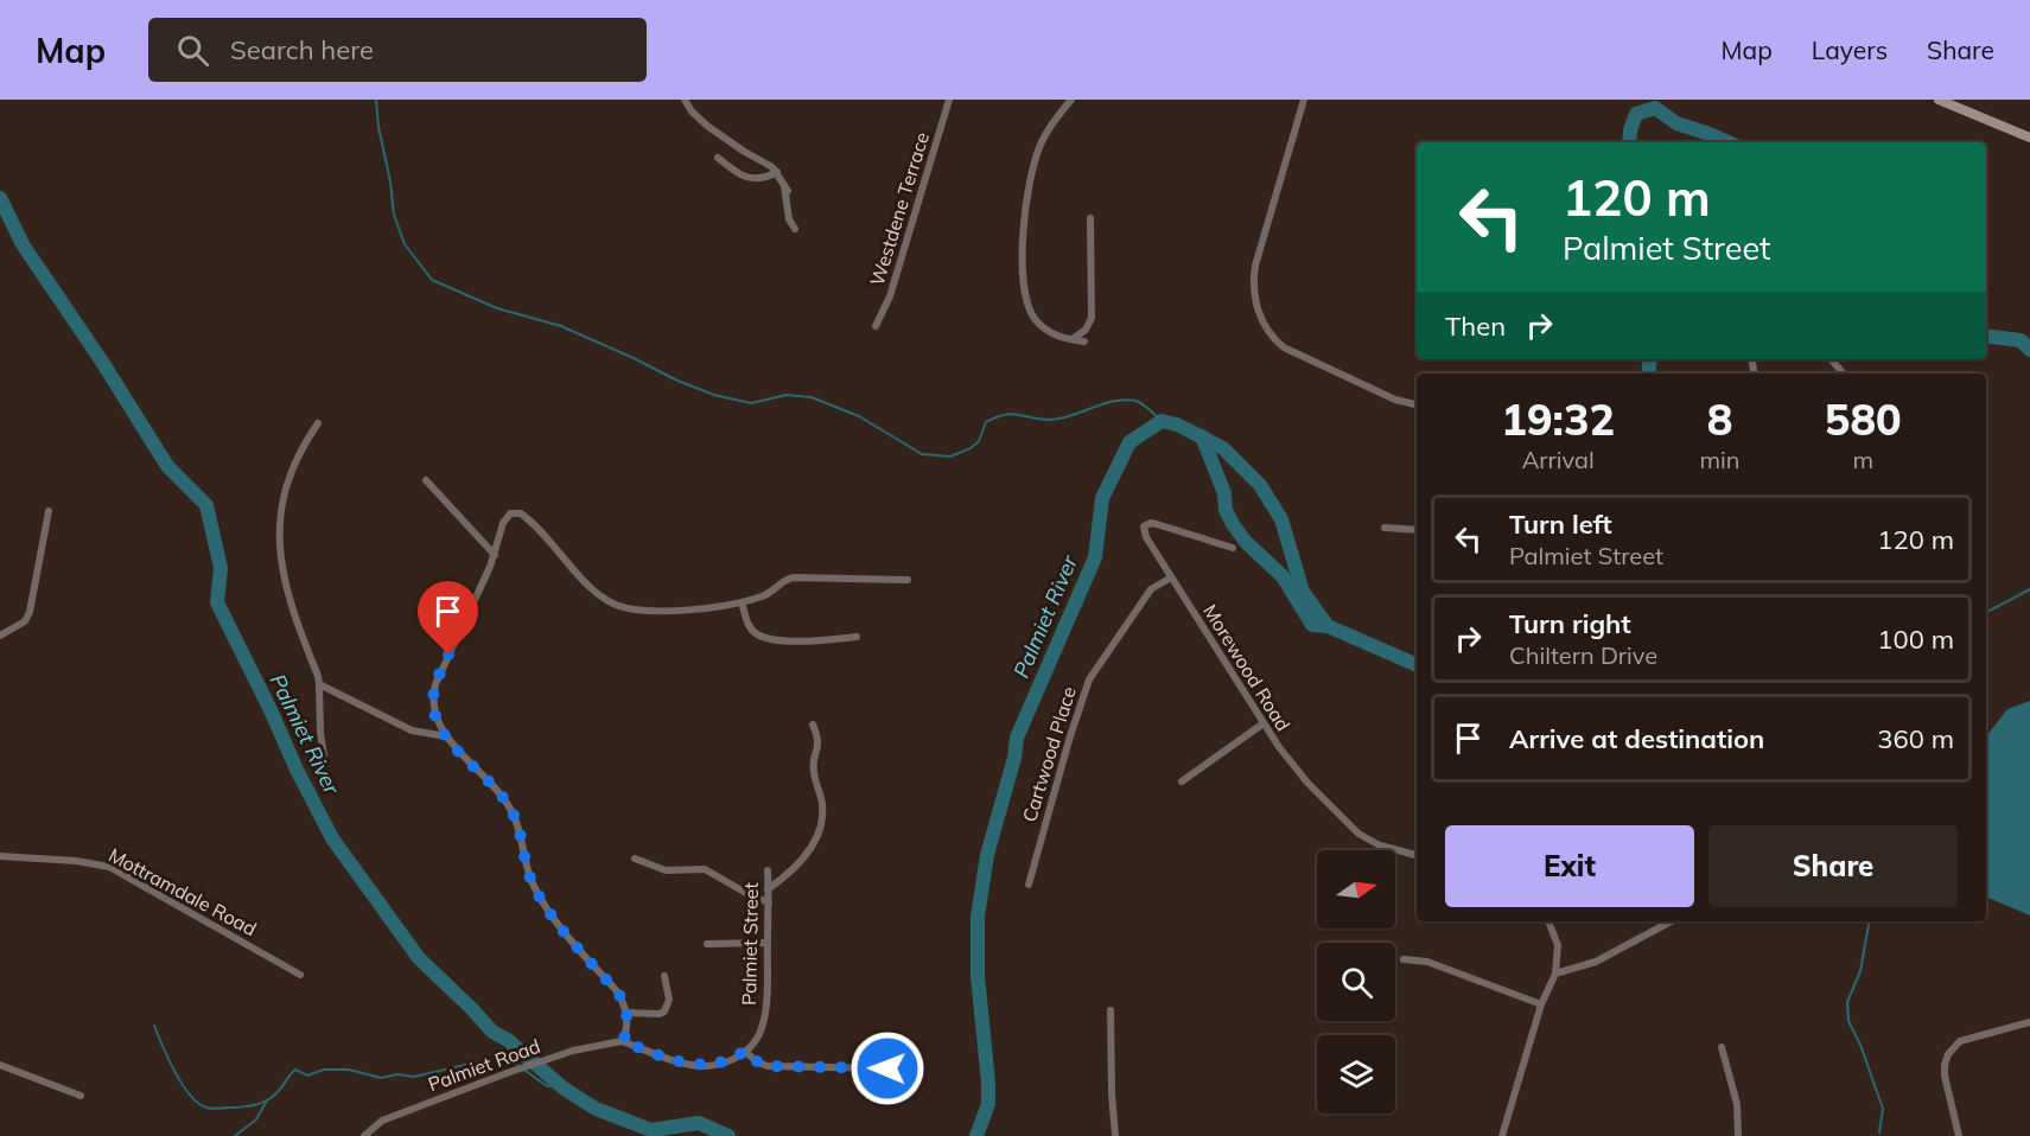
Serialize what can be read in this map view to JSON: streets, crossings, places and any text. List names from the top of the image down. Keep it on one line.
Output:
{"streets":{"street":["Westdene Terrace","Morewood Road","Cartwood Place","Mottramdale Road","Palmiet Street","Palmiet Road"]},"crossings":[["Morewood Road","Cartwood Place"]],"water":["Palmiet River"],"north":"right","page":{"header":"Map","search":"Search here","nav":["Map","Layers","Share"],"turn":["120 m","Palmiet Street"],"then":"Then","eta":["19:32","Arrival","8","min","580","m"],"list":[{"name":"Turn left","note":"Palmiet Street","value":"120 m"},{"name":"Turn right","note":"Chiltern Drive","value":"100 m"},{"name":"Arrive at destination","value":"360 m"}],"buttons":["Exit","Share"]}}
